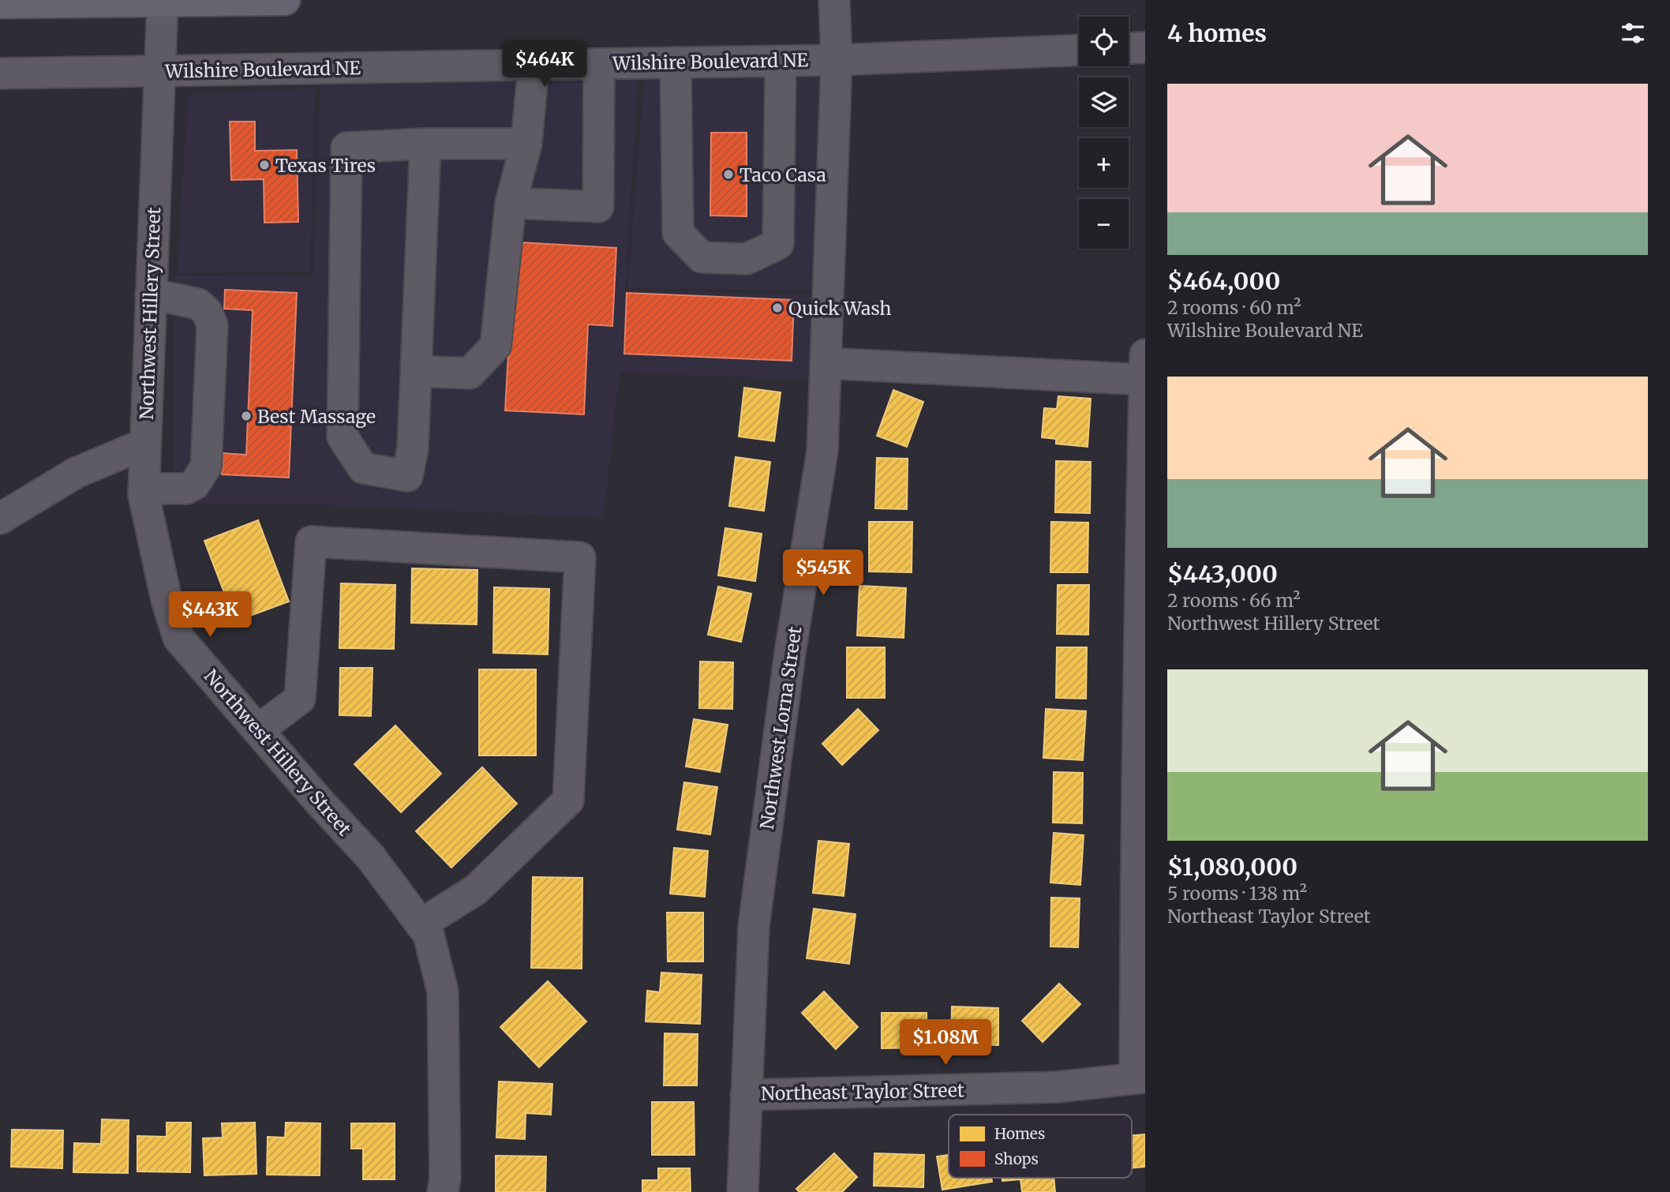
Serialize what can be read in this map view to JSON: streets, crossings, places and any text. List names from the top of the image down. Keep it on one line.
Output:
{"streets":{"street":["Wilshire Boulevard NE","Northwest Hillery Street","Northwest Lorna Street","Northeast Taylor Street"]},"crossings":[["Wilshire Boulevard NE","Northwest Hillery Street"],["Wilshire Boulevard NE","Northwest Lorna Street"],["Northwest Lorna Street","Northeast Taylor Street"]],"places":["Texas Tires","Taco Casa","Quick Wash","Best Massage"],"legend":["Homes","Shops"],"page":{"heading":"4 homes","map_buttons":["+","−"],"price":["$464K","$545K","$443K","$1.08M"],"list":[{"name":"$464,000","note":"2 rooms · 60 m² · Wilshire Boulevard NE"},{"name":"$443,000","note":"2 rooms · 66 m² · Northwest Hillery Street"},{"name":"$1,080,000","note":"5 rooms · 138 m² · Northeast Taylor Street"}]}}
